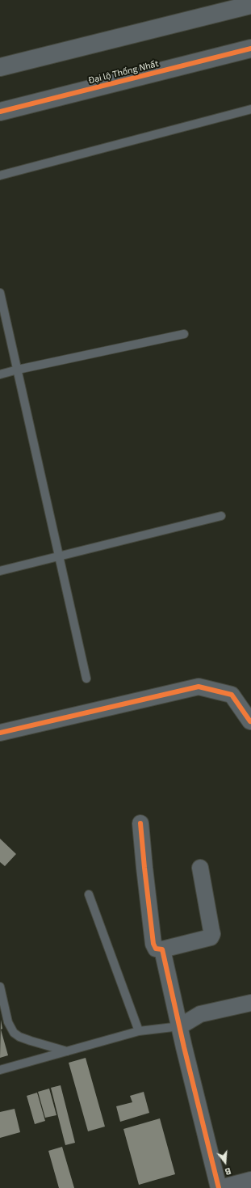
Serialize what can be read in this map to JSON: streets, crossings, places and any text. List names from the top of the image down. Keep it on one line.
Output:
{"streets":{"street":["Đại lộ Thống Nhất"]},"north":"bottom"}
